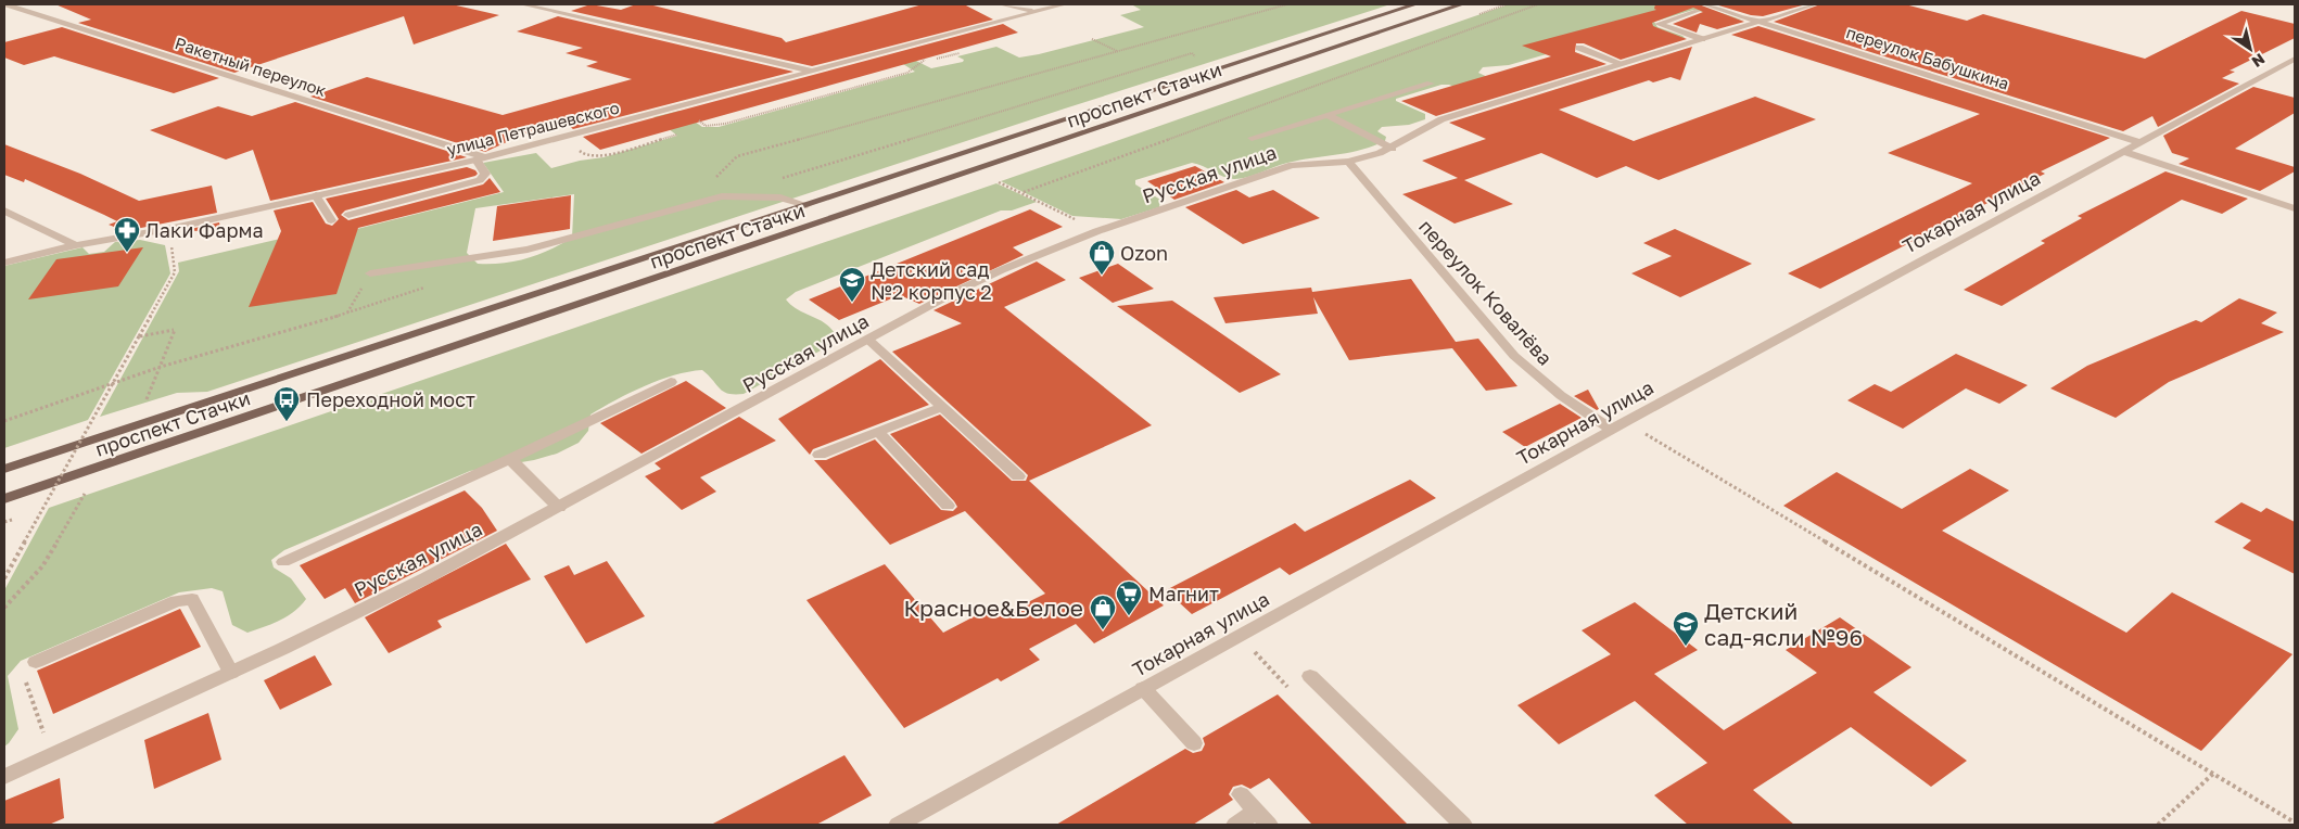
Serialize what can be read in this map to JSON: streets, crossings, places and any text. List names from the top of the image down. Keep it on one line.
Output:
{"streets":{"main road":["проспект Стачки"],"street":["переулок Бабушкина","Ракетный переулок","улица Петрашевского","Русская улица","Токарная улица","переулок Ковалёва"]},"crossings":[["переулок Бабушкина","Русская улица"],["переулок Бабушкина","Токарная улица"],["Ракетный переулок","улица Петрашевского"],["Русская улица","переулок Ковалёва"],["Токарная улица","переулок Ковалёва"]],"places":{"pharmacy":["Лаки Фарма"],"shop":["Ozon","Красное&Белое"],"school or university":["Детский сад №2 корпус 2","Детский сад-ясли №96"],"bus stop":["Переходной мост"],"supermarket":["Магнит"]},"north":"bottom right"}
